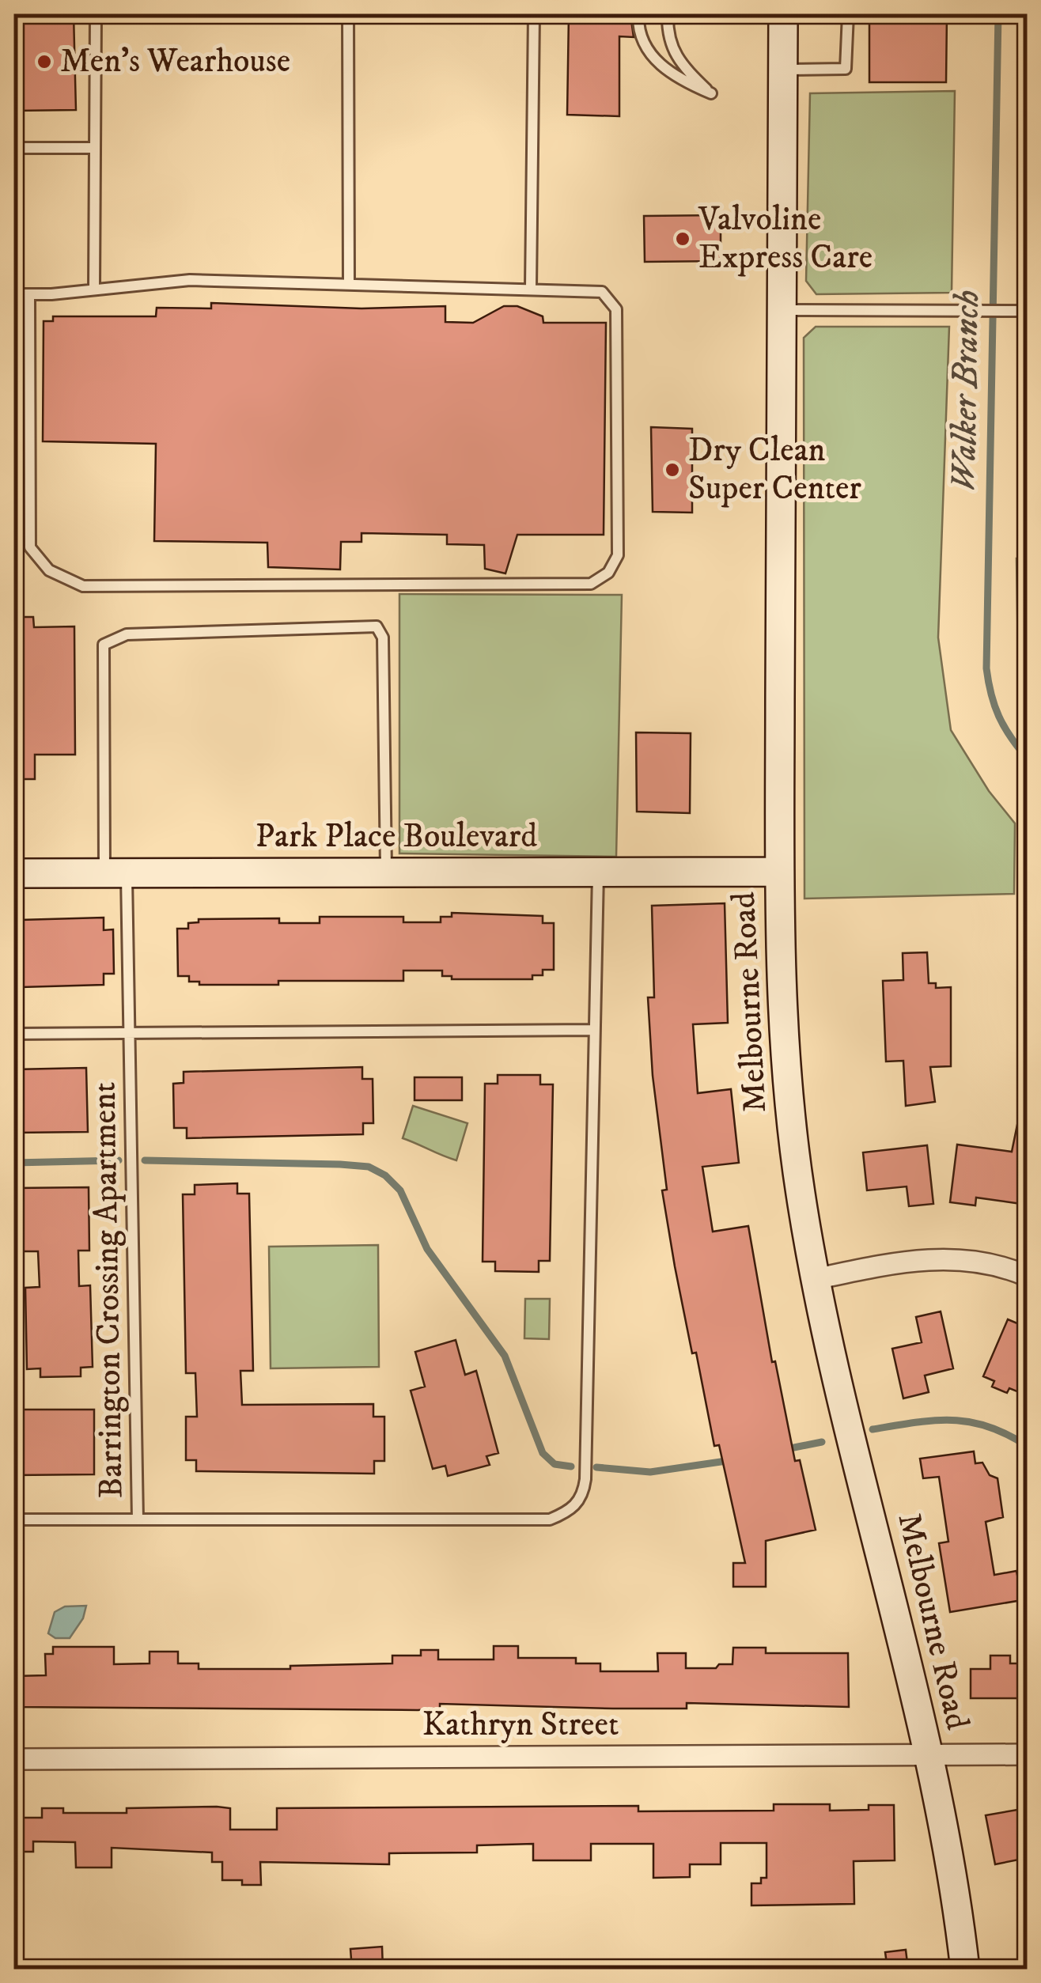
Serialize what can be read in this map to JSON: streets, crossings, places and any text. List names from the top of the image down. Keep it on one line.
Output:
{"streets":{"street":["Park Place Boulevard","Melbourne Road","Kathryn Street"],"lane":["Barrington Crossing Apartment"]},"crossings":[["Park Place Boulevard","Melbourne Road"],["Park Place Boulevard","Barrington Crossing Apartment"],["Melbourne Road","Kathryn Street"]],"water":["Walker Branch"],"places":["Men's Wearhouse","Valvoline Express Care","Dry Clean Super Center"]}
